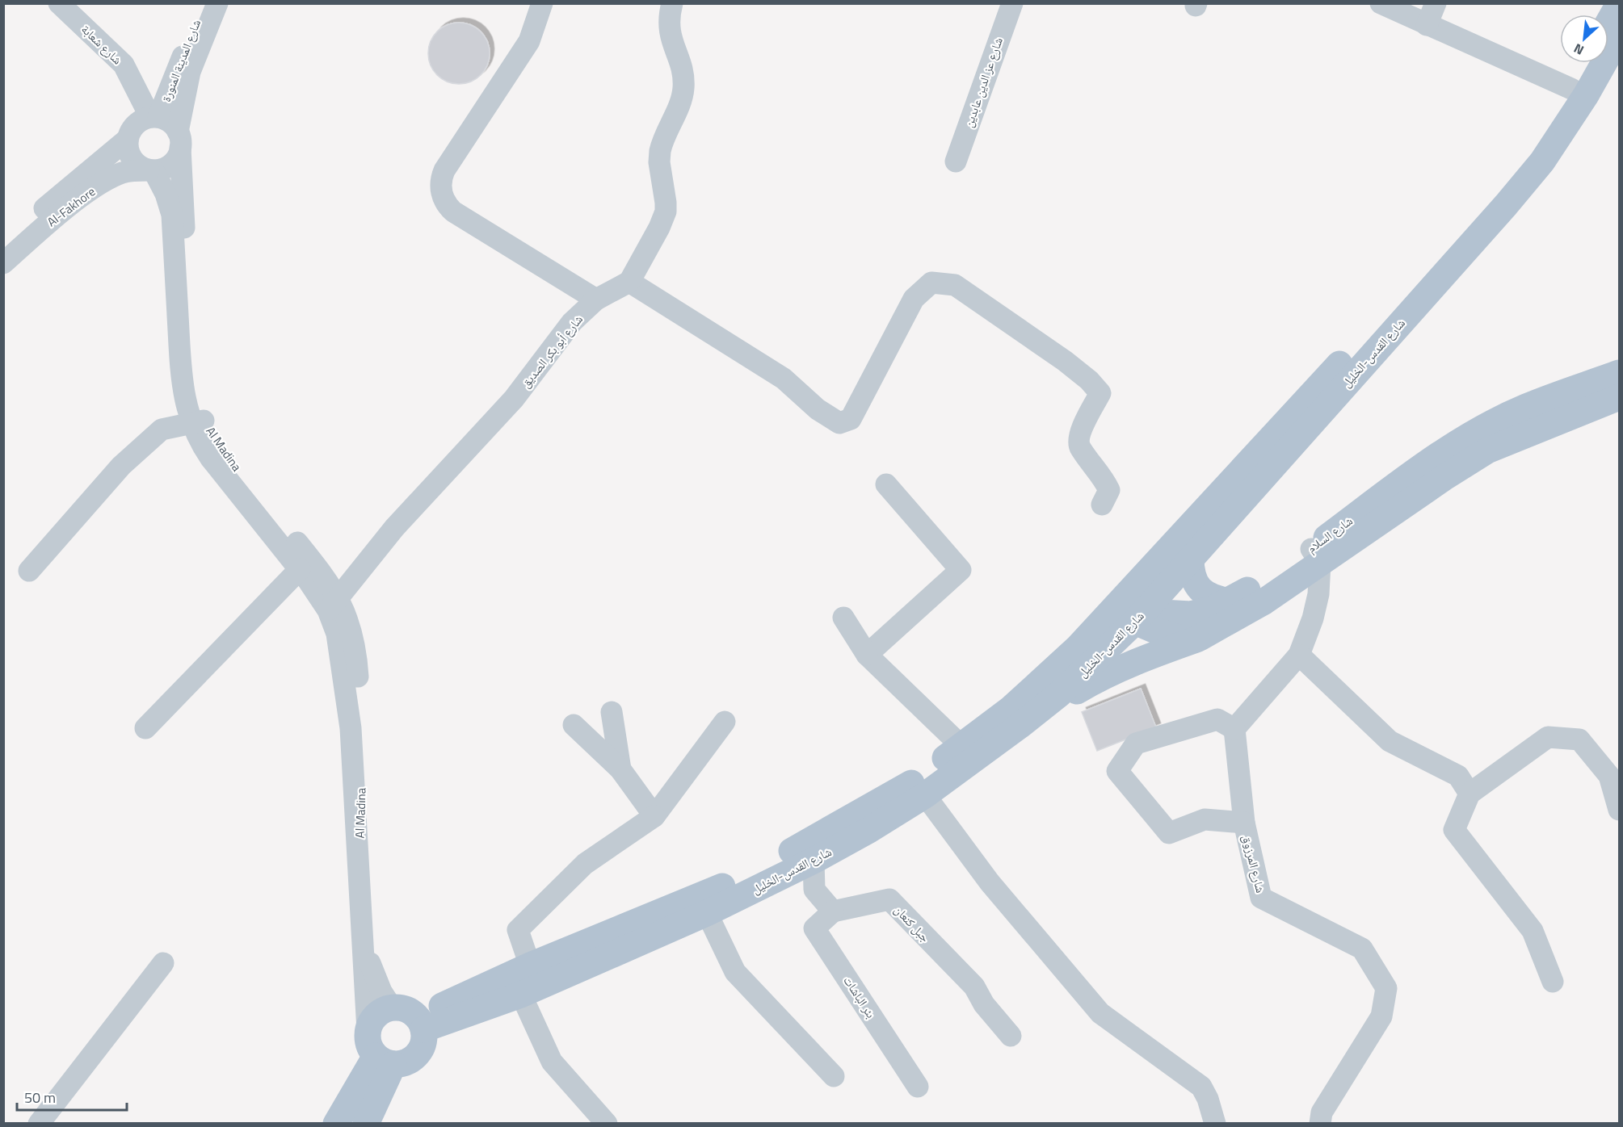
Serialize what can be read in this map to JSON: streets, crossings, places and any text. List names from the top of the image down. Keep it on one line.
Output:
{"streets":{"main road":["شارع القدس-الخليل","شارع السلام"],"street":["شارع شعابة","شارع المدينة المنورة","شارع عز الدين عابدين","Al-Fakhore","شارع أبو بكر الصديق","Al Madina","شارع المرزوق","جبل كنعان","بئر الباشات"]},"crossings":[["شارع شعابة","شارع المدينة المنورة"],["شارع شعابة","Al-Fakhore"],["شارع شعابة","Al Madina"],["شارع المدينة المنورة","Al-Fakhore"],["شارع المدينة المنورة","Al Madina"],["Al-Fakhore","Al Madina"],["شارع أبو بكر الصديق","Al Madina"],["شارع القدس-الخليل","شارع السلام"],["جبل كنعان","بئر الباشات"]],"scale_bar":"50 m","north":"bottom left"}
